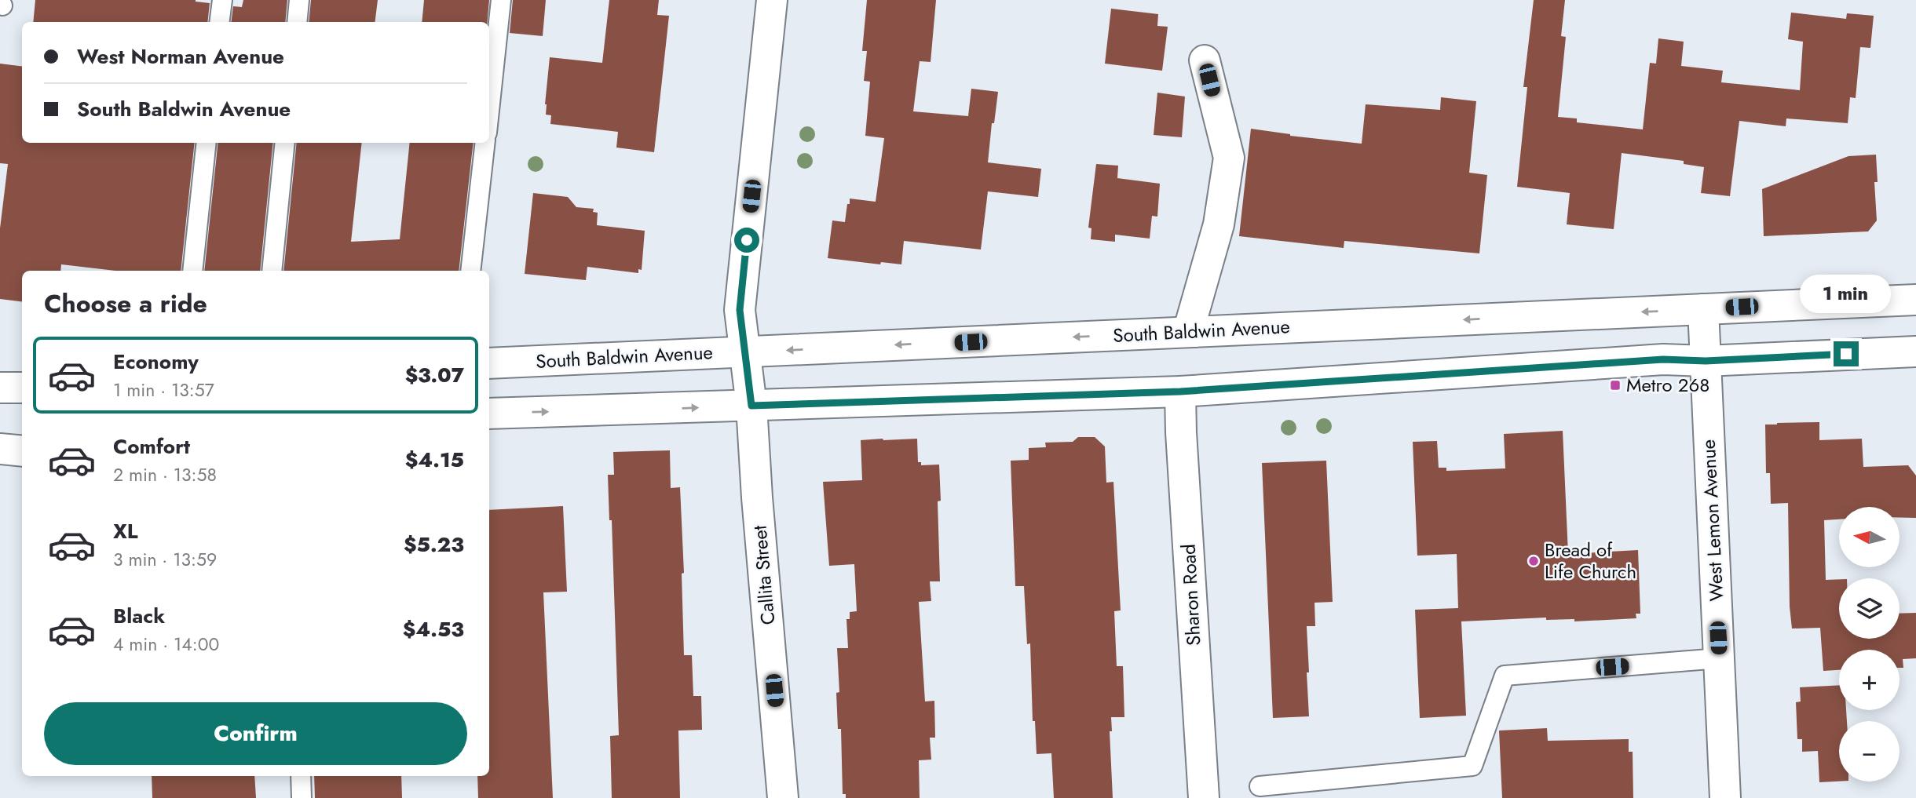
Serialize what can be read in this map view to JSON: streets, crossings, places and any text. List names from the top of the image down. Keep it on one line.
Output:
{"streets":{"main road":["South Baldwin Avenue","West Lemon Avenue","Callita Street","Sharon Road"]},"crossings":[["South Baldwin Avenue","West Lemon Avenue"],["South Baldwin Avenue","Callita Street"]],"places":{"transit":["Metro 268"],"other":["Bread of Life Church"]},"north":"left","page":{"banner":["West Norman Avenue","South Baldwin Avenue"],"heading":"Choose a ride","bubble":"1 min","list":[{"name":"Economy","note":"1 min · 13:57","value":"$3.07"},{"name":"Comfort","note":"2 min · 13:58","value":"$4.15"},{"name":"XL","note":"3 min · 13:59","value":"$5.23"},{"name":"Black","note":"4 min · 14:00","value":"$4.53"}],"map_buttons":["+","−"],"buttons":"Confirm"}}
